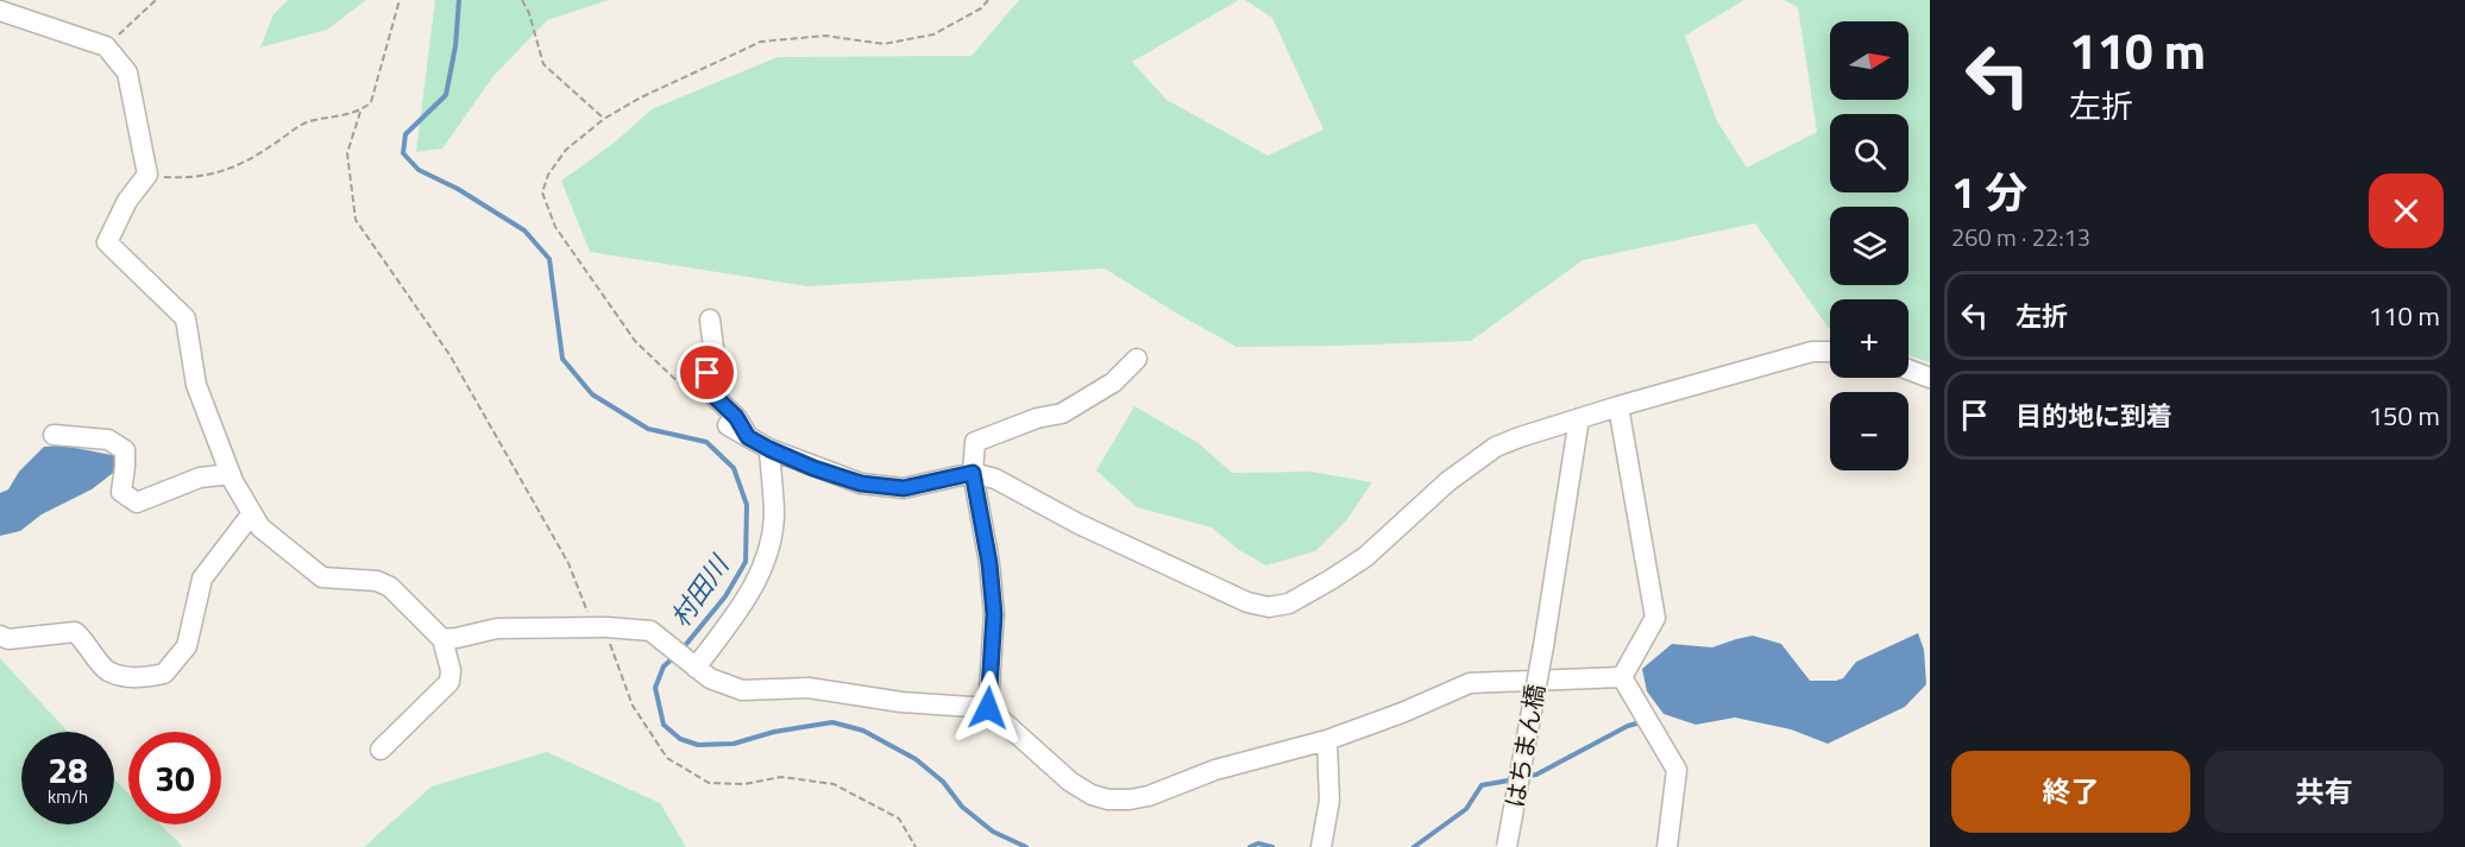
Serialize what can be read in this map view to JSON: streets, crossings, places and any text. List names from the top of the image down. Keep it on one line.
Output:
{"streets":{"street":["はちまん橋"]},"water":["村田川"],"north":"right","page":{"turn":["110 m","左折"],"map_buttons":["+","−"],"heading":["1 分","260 m · 22:13"],"list":[{"name":"左折","value":"110 m"},{"name":"目的地に到着","value":"150 m"}],"speed":"28 km/h","limit":"30","buttons":["終了","共有"]}}
